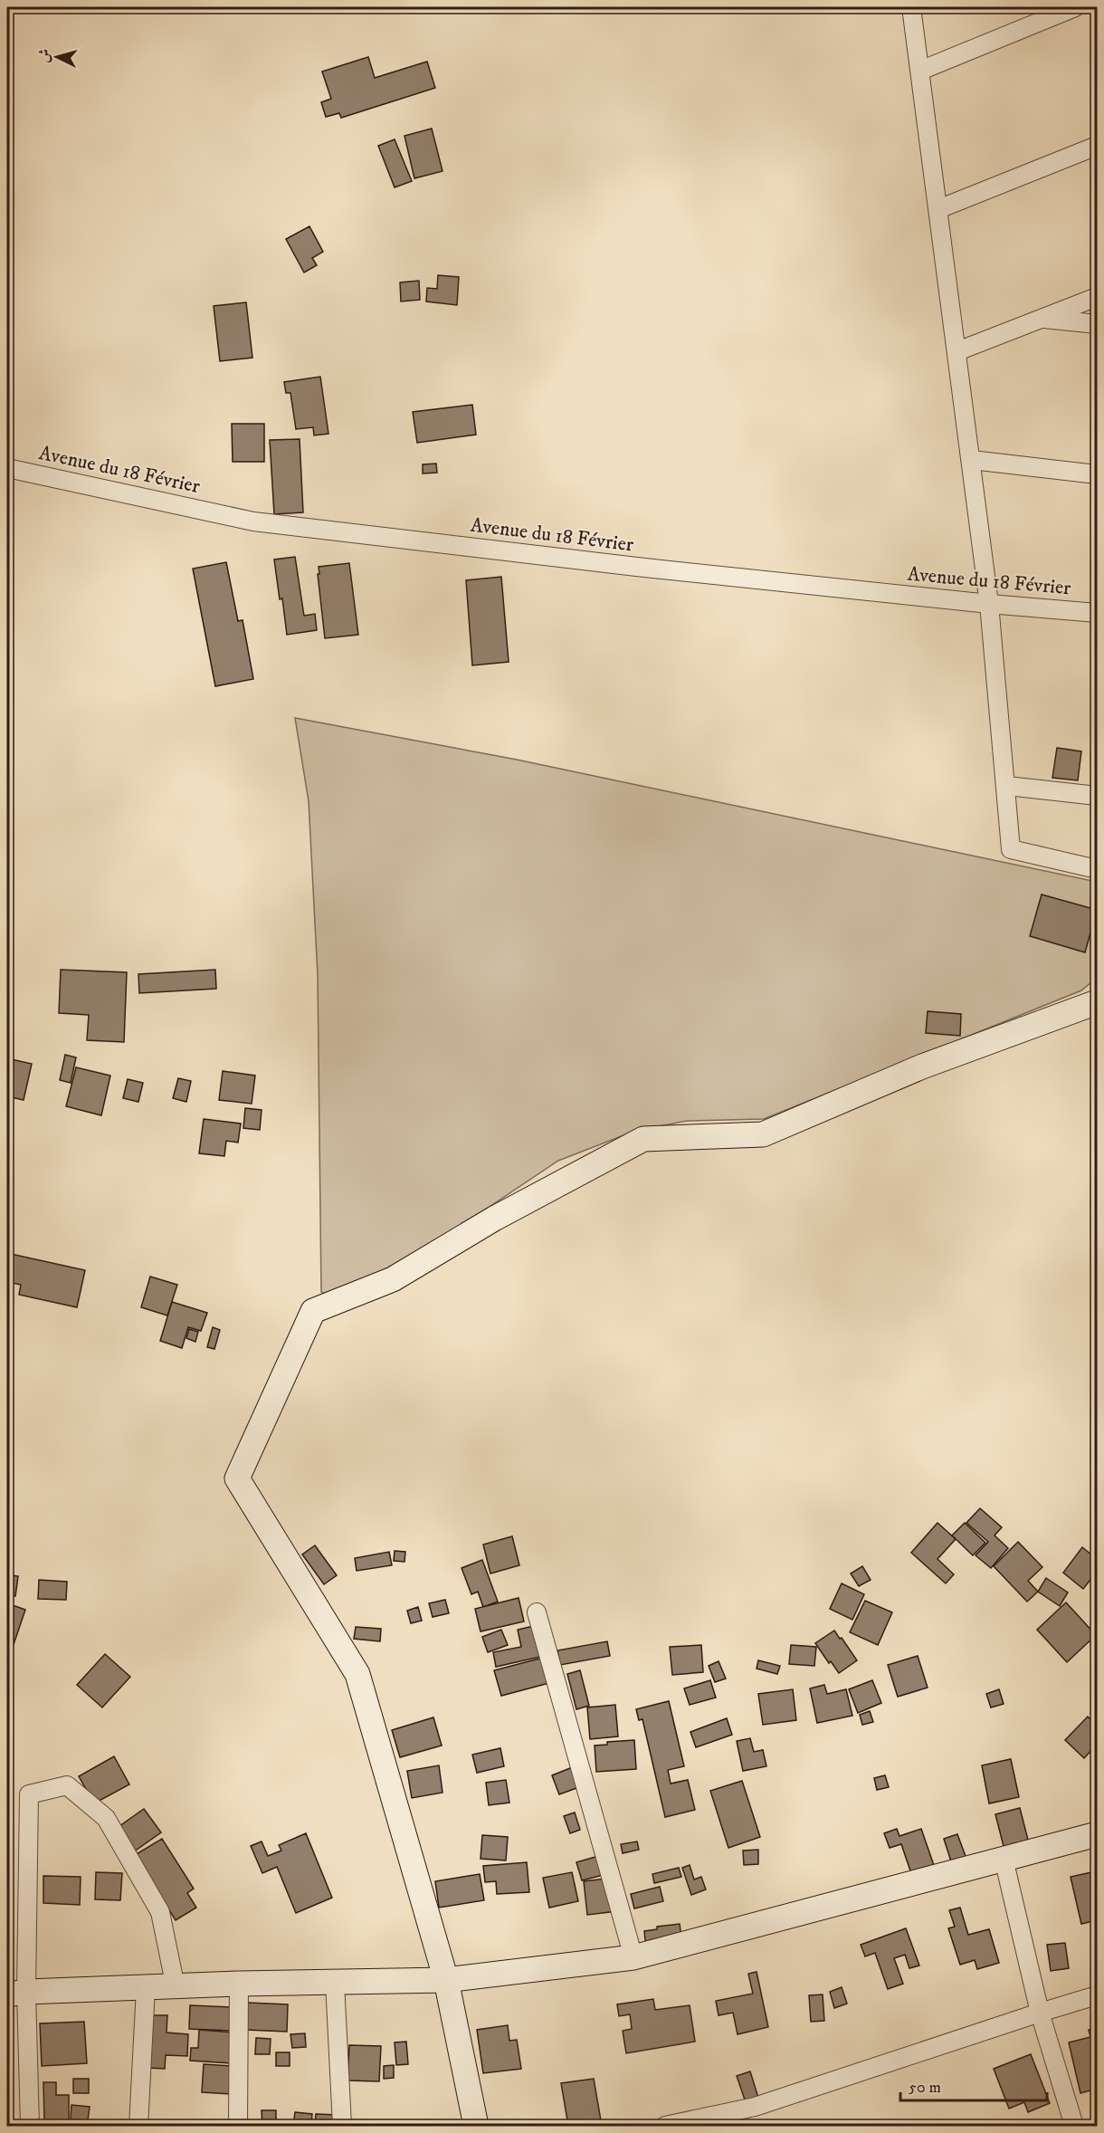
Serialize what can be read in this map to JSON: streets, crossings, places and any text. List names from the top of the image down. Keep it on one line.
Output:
{"streets":{"street":["Avenue du 18 Février"]},"scale_bar":"50 m","north":"left"}
